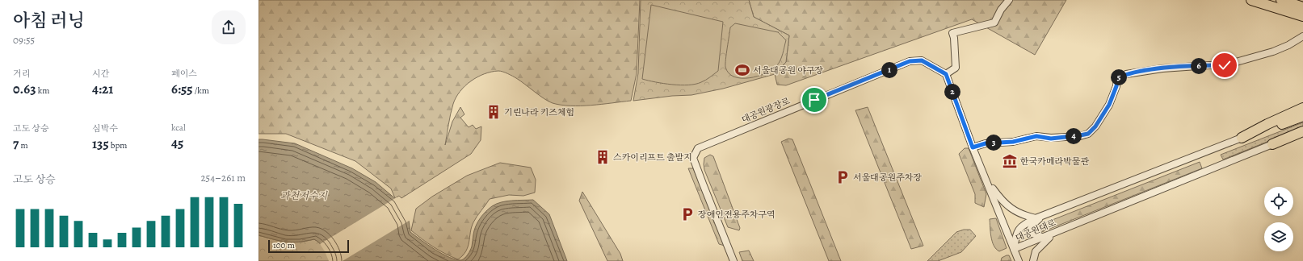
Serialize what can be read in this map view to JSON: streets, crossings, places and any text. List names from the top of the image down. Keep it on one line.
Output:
{"streets":{"street":["대공원광장로","대공원대로"]},"water":["과천저수지"],"places":{"sports":["서울대공원 야구장"],"building":["기린나라 키즈체험","스카이리프트 출발지"],"museum":["한국카메라박물관"],"parking":["서울대공원주차장","장애인전용주차구역"]},"scale_bar":"100 m","page":{"heading":["아침 러닝","09:55"],"stats":[["거리","0.63 km"],["시간","4:21"],["페이스","6:55 /km"],["고도 상승","7 m"],["심박수","135 bpm"],["kcal","45"]],"pins":["6","1","5","2","4","3"],"chart":["고도 상승","254–261 m"],"scale":"100 m"}}
